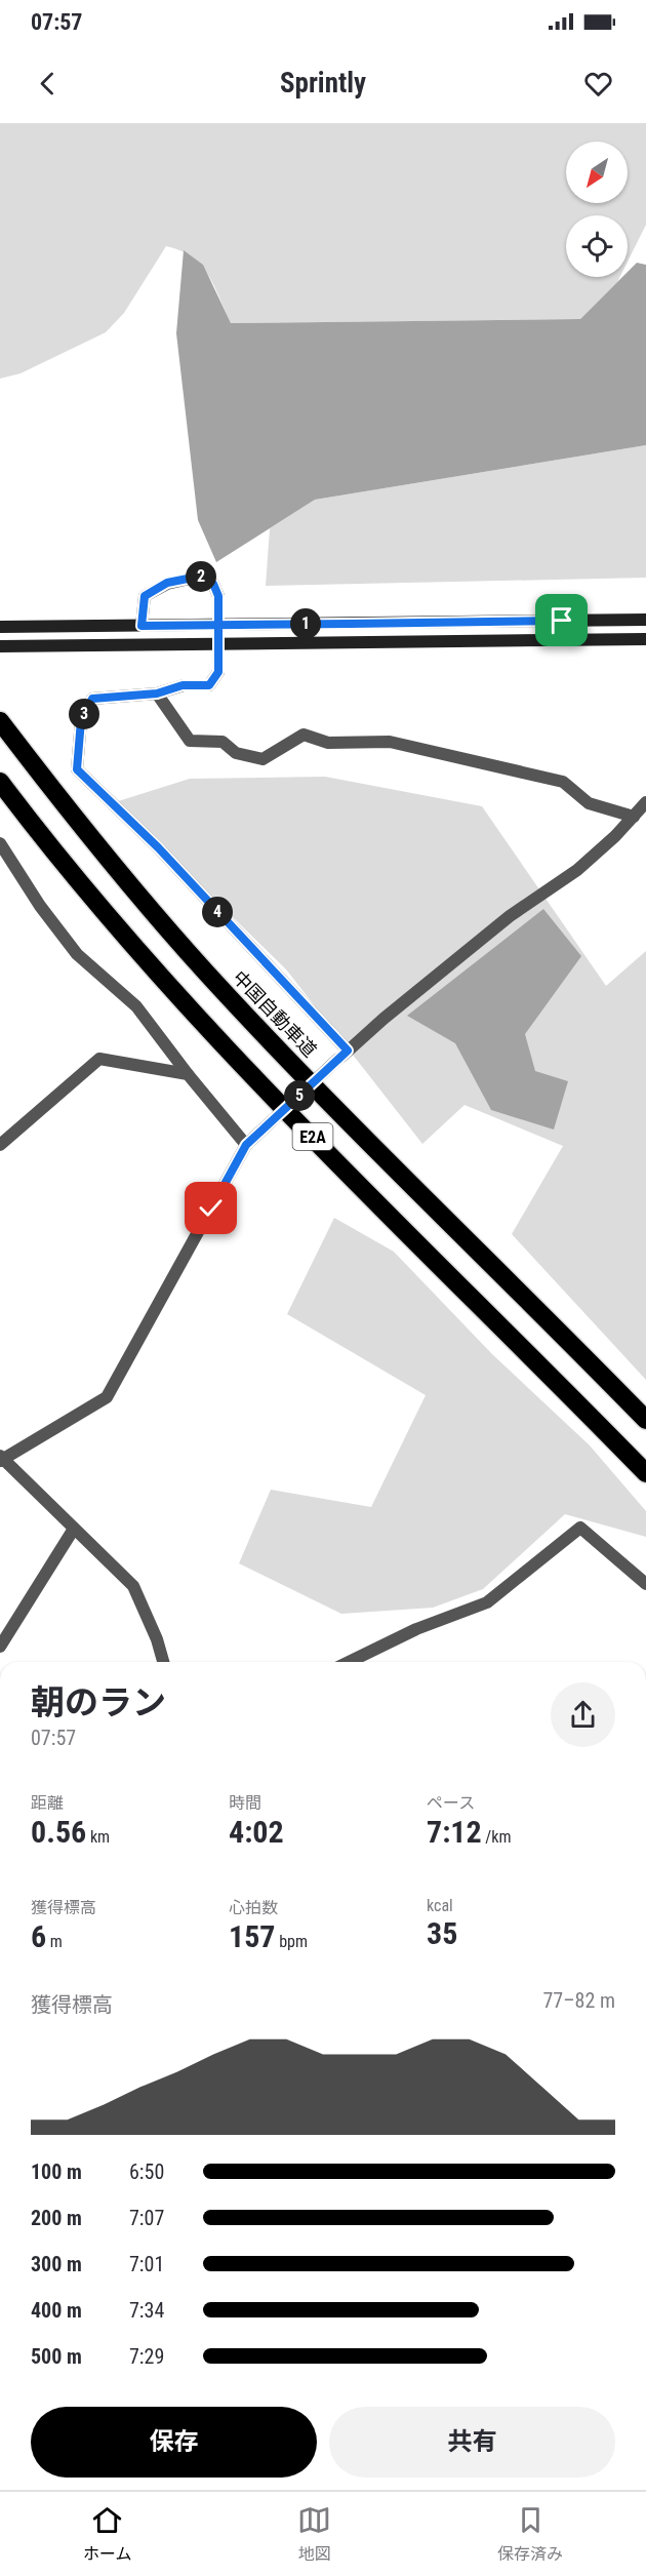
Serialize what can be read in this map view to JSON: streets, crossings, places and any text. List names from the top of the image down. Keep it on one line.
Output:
{"streets":{"highway":["中国自動車道","E2A"]},"north":"bottom left","page":{"status":"07:57","header":"Sprintly","pins":["2","1","3","4","5"],"heading":["朝のラン","07:57"],"stats":[["距離","0.56 km"],["時間","4:02"],["ペース","7:12 /km"],["獲得標高","6 m"],["心拍数","157 bpm"],["kcal","35"]],"chart":["獲得標高","77–82 m"],"list":[{"name":"100 m","note":"6:50"},{"name":"200 m","note":"7:07"},{"name":"300 m","note":"7:01"},{"name":"400 m","note":"7:34"},{"name":"500 m","note":"7:29"}],"buttons":["保存","共有"],"tabs":["ホーム","地図","保存済み"]}}
